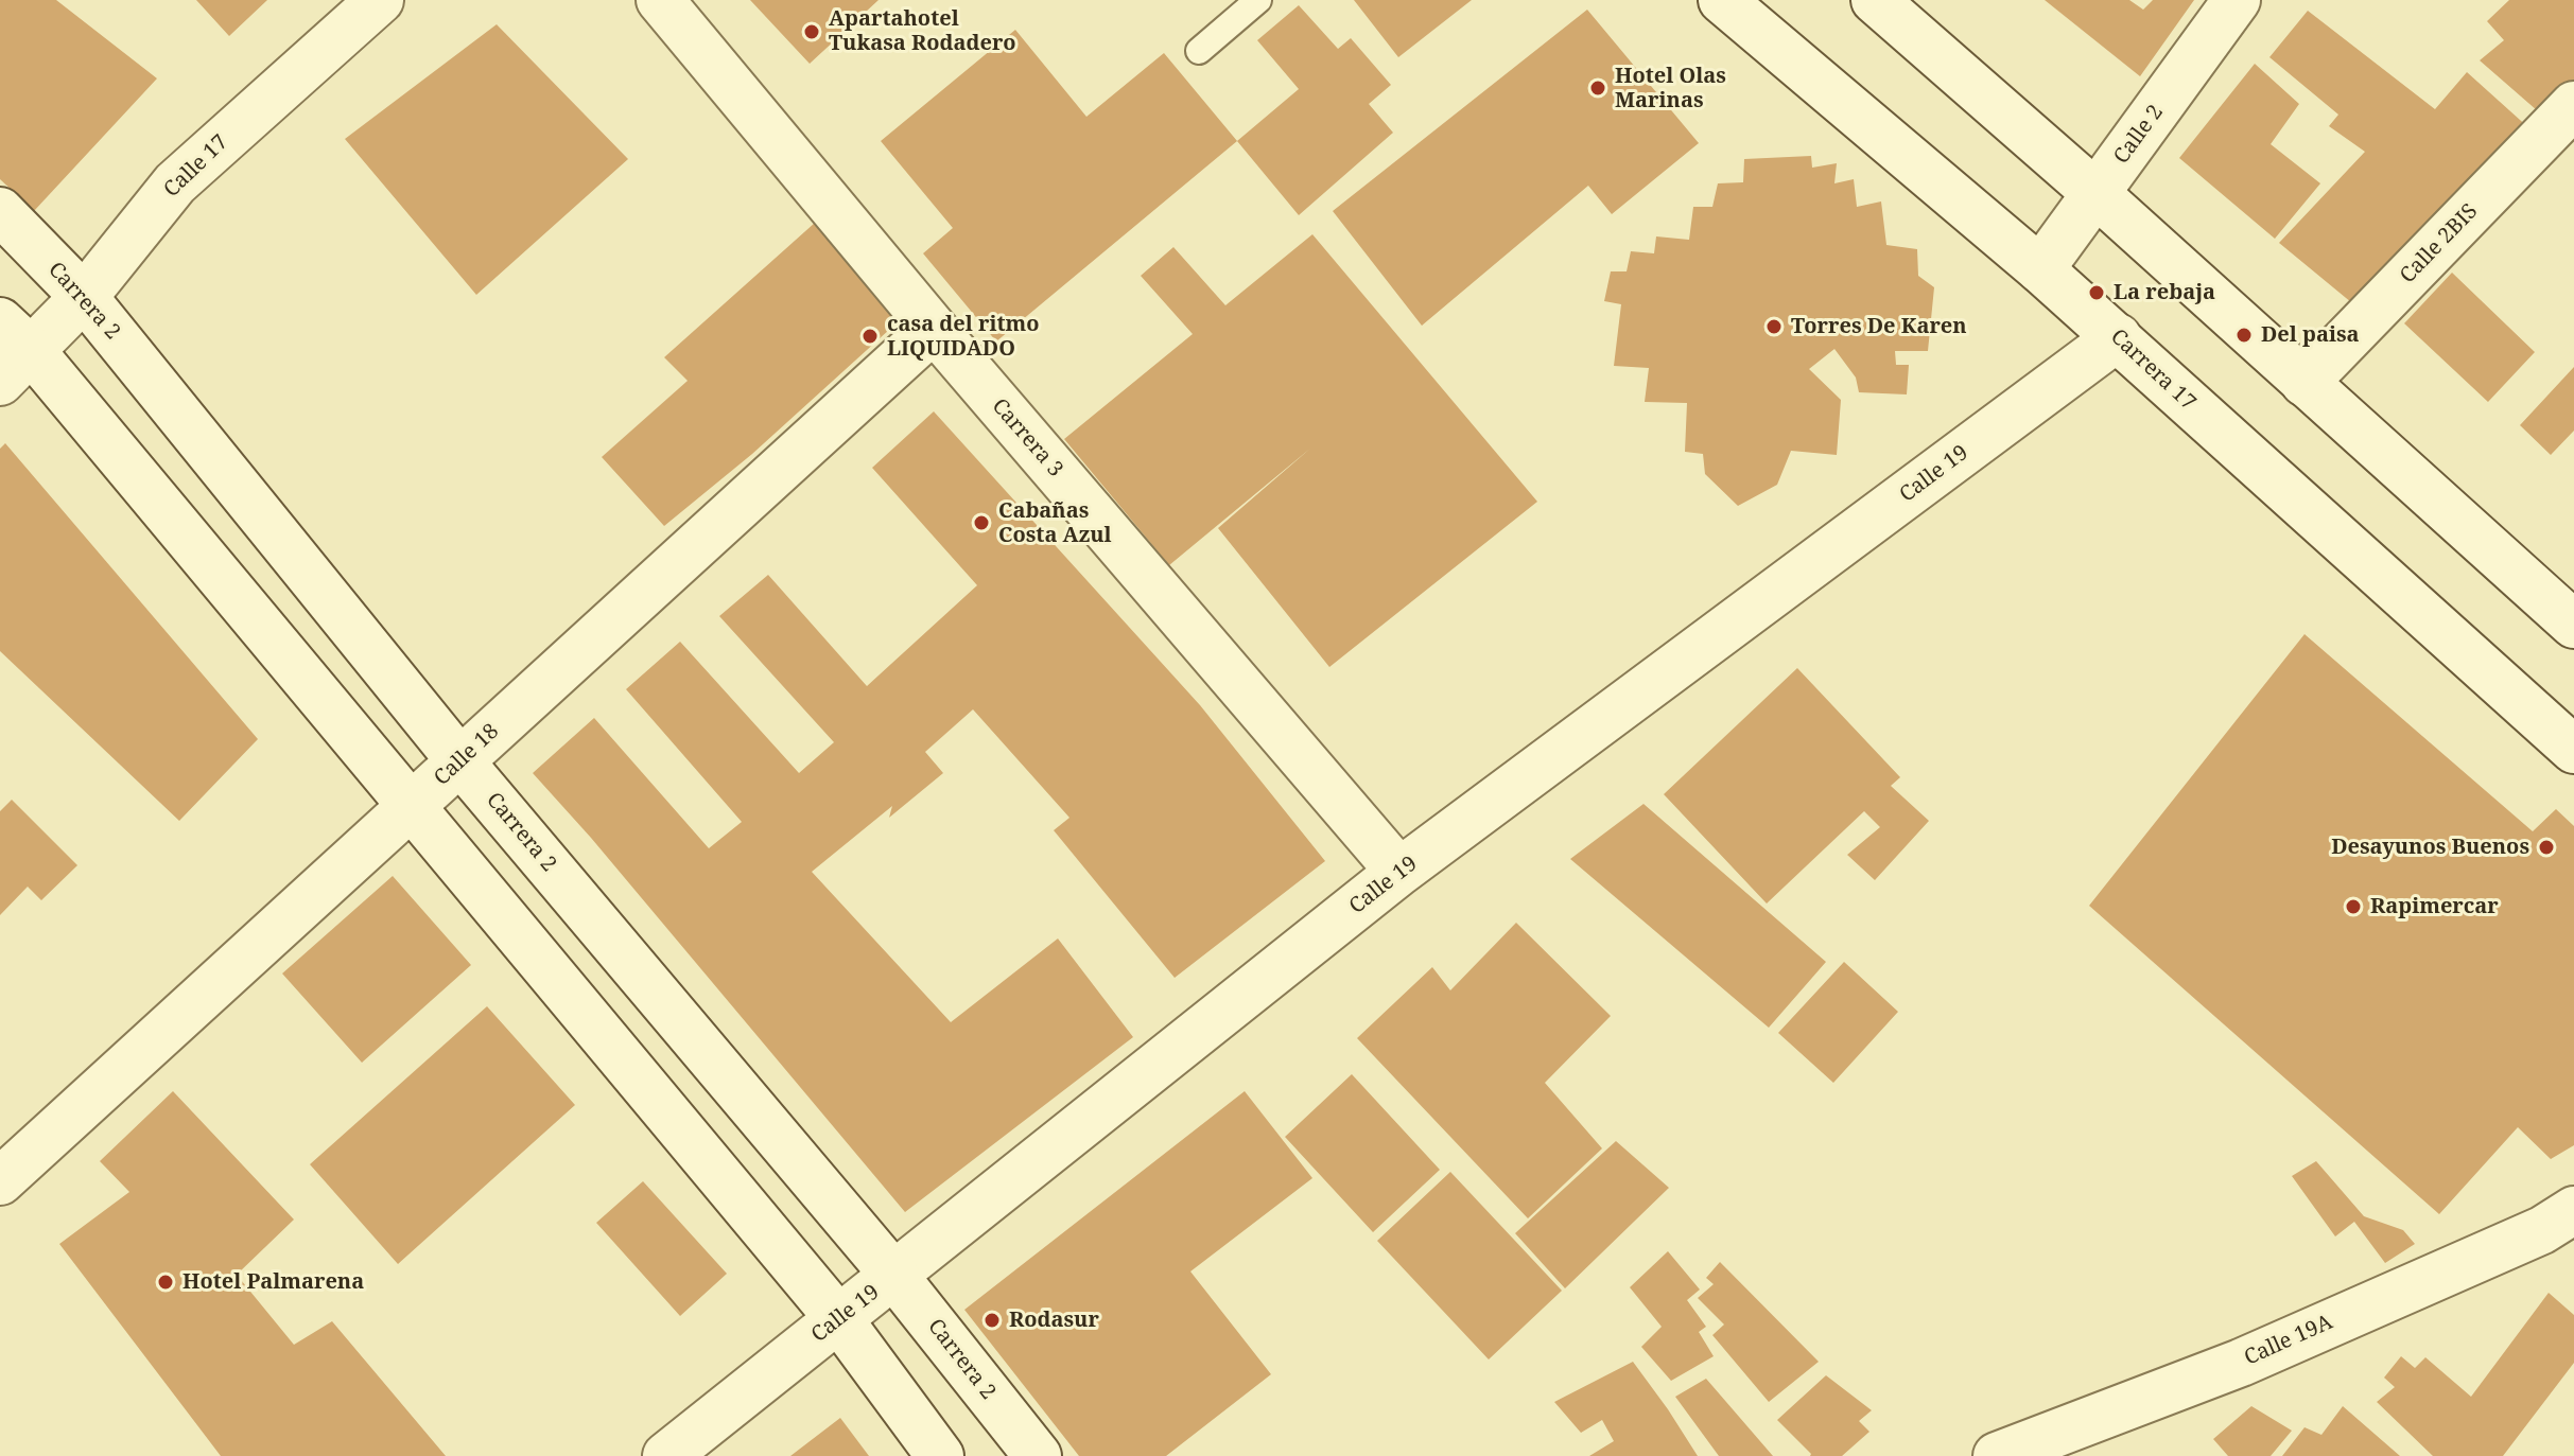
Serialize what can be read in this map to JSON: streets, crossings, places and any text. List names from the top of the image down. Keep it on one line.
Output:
{"streets":{"street":["Calle 2","Calle 17","Calle 2BIS","Carrera 2","Carrera 17","Carrera 3","Calle 19","Calle 18","Calle 19A"]},"crossings":[["Calle 2","Carrera 17"],["Calle 17","Carrera 2"],["Carrera 2","Calle 19"],["Carrera 2","Calle 18"],["Carrera 17","Calle 19"],["Carrera 3","Calle 19"],["Carrera 3","Calle 18"]],"places":["Apartahotel Tukasa Rodadero","Hotel Olas Marinas","La rebaja","Torres De Karen","Del paisa","casa del ritmo LIQUIDADO","Cabañas Costa Azul","Desayunos Buenos","Rapimercar","Hotel Palmarena","Rodasur"]}
